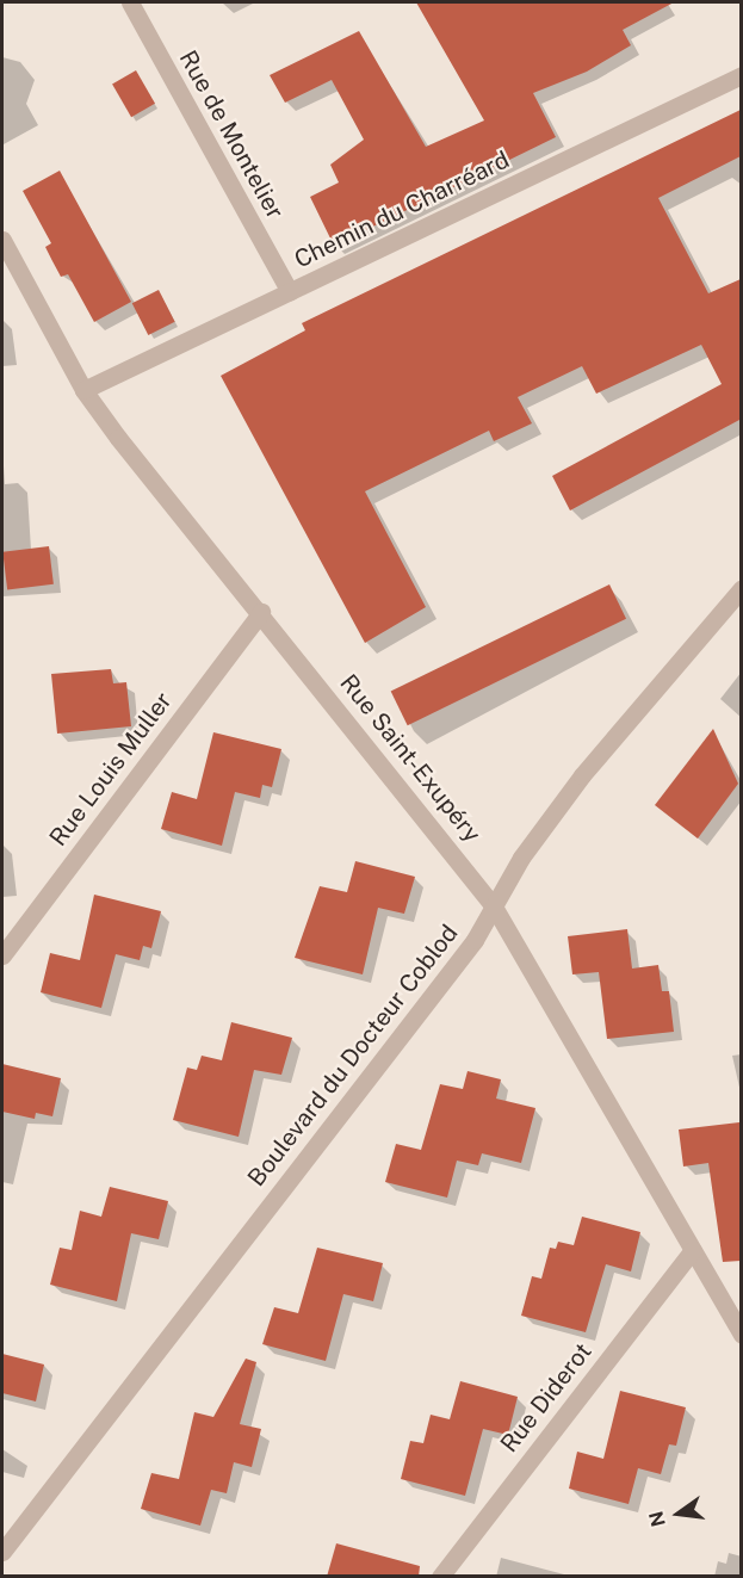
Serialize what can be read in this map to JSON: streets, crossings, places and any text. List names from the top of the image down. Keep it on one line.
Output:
{"streets":{"street":["Rue de Montelier","Chemin du Charréard","Rue Saint-Exupéry","Rue Louis Muller","Boulevard du Docteur Coblod","Rue Diderot"]},"crossings":[["Rue de Montelier","Chemin du Charréard"],["Chemin du Charréard","Rue Saint-Exupéry"],["Rue Saint-Exupéry","Rue Louis Muller"],["Rue Saint-Exupéry","Boulevard du Docteur Coblod"],["Rue Saint-Exupéry","Rue Diderot"]],"north":"left"}
